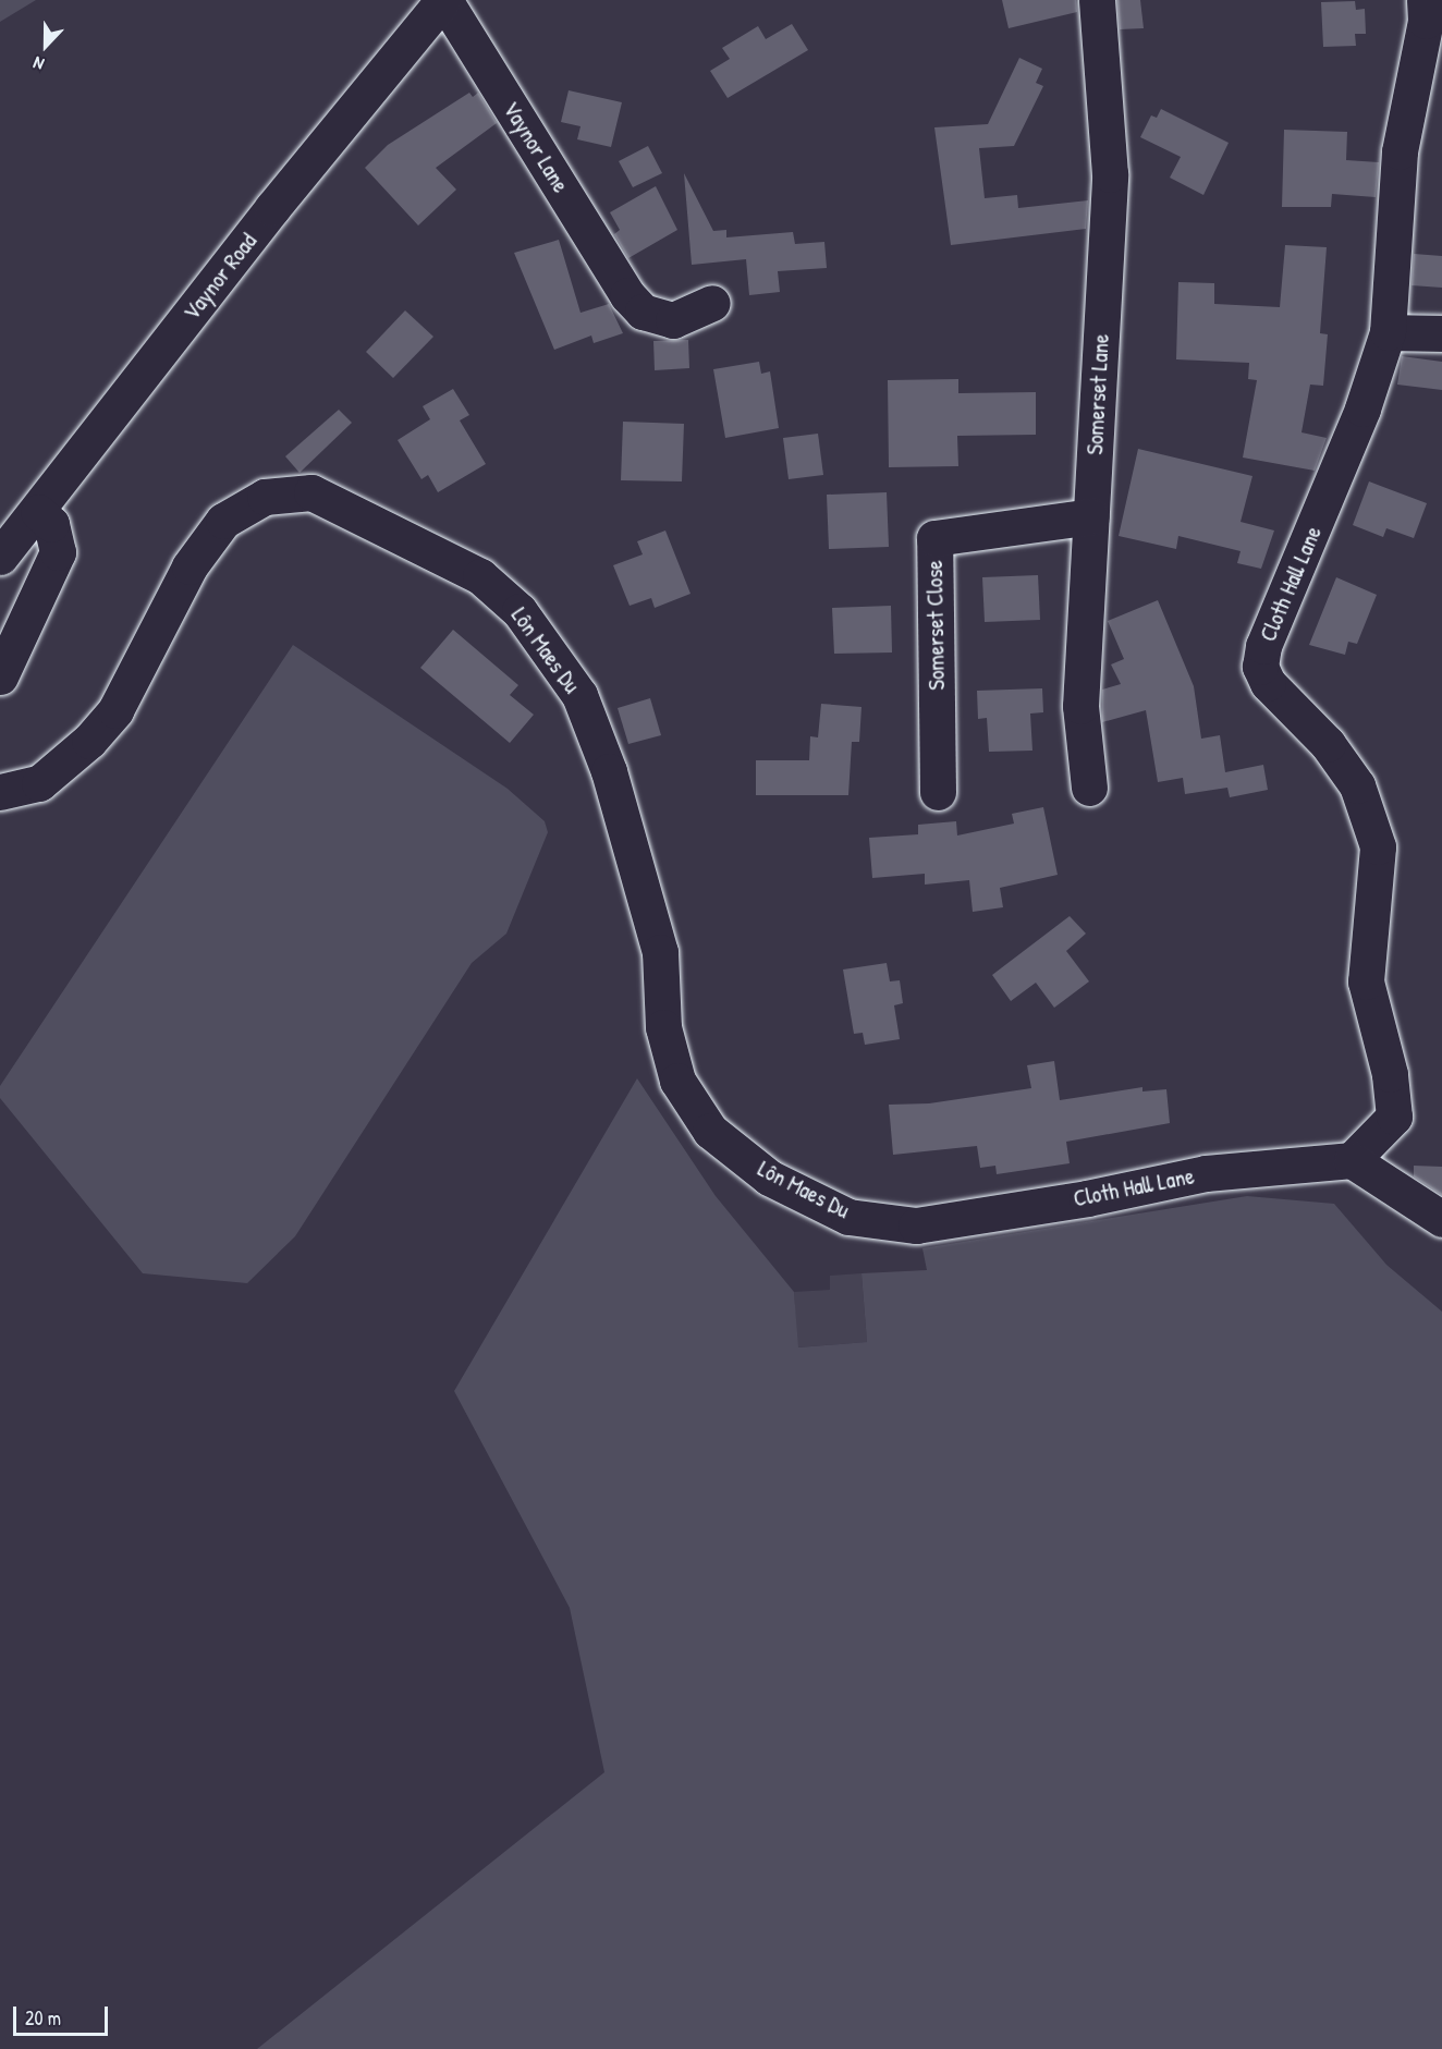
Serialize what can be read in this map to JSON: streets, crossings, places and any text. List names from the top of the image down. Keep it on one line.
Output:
{"streets":{"street":["Vaynor Lane","Vaynor Road","Somerset Lane","Cloth Hall Lane","Somerset Close","Lôn Maes Du"]},"crossings":[["Vaynor Lane","Vaynor Road"],["Somerset Lane","Somerset Close"],["Cloth Hall Lane","Lôn Maes Du"]],"scale_bar":"20 m","north":"bottom"}
